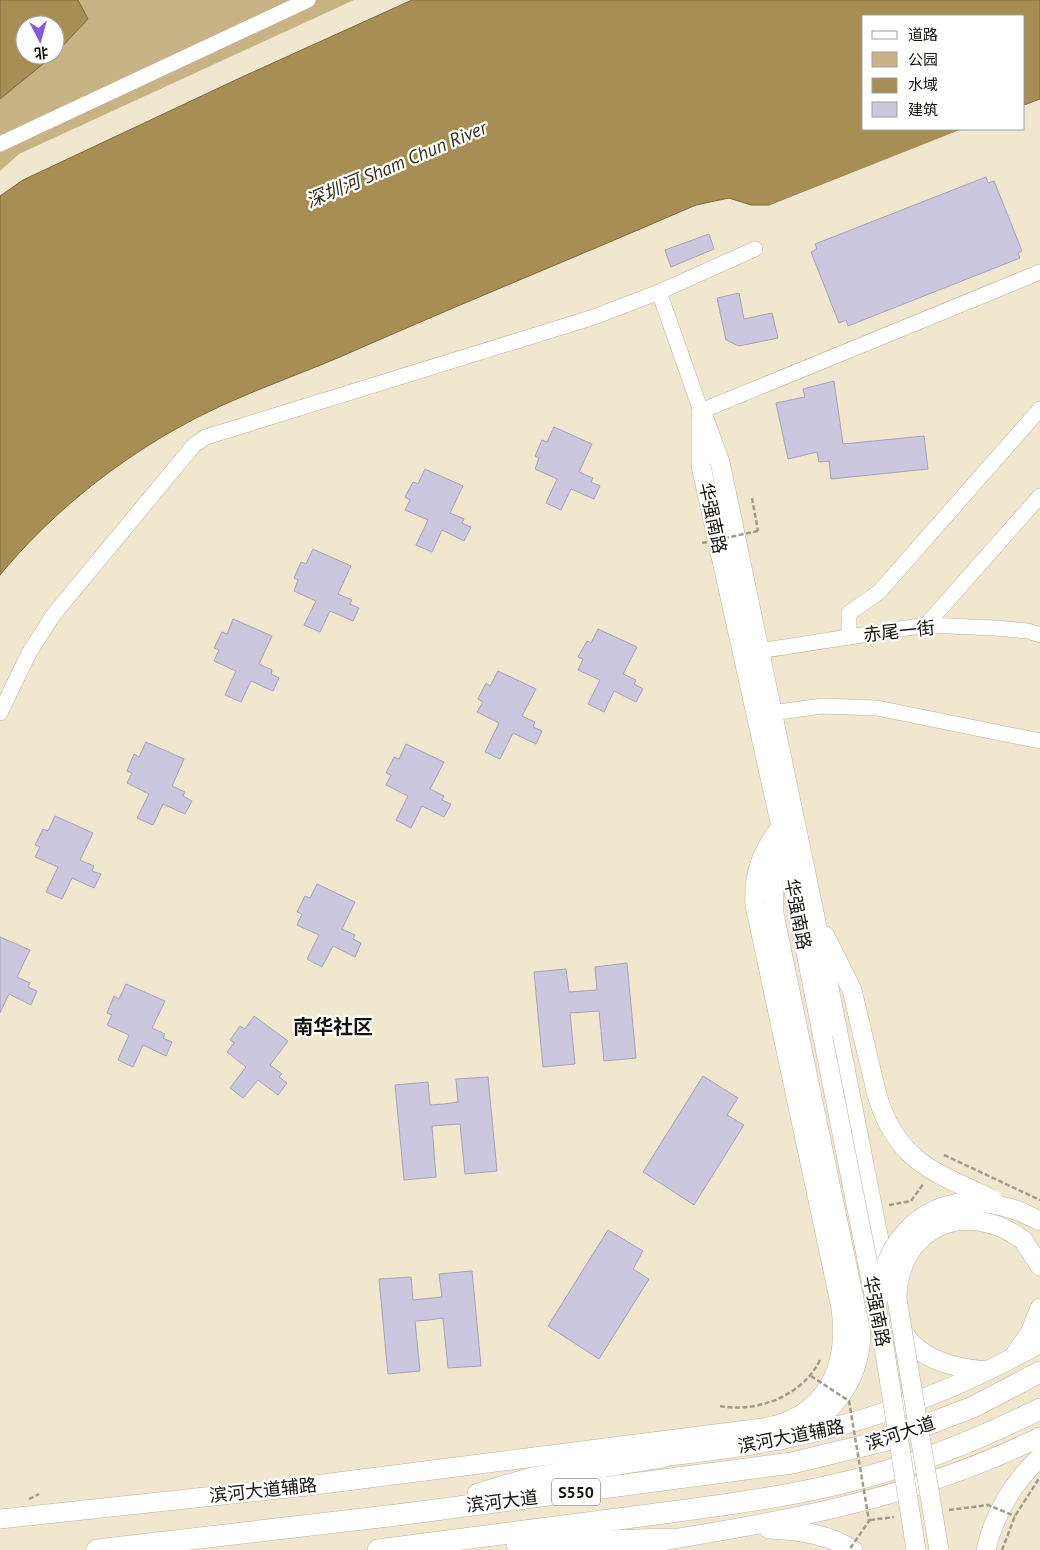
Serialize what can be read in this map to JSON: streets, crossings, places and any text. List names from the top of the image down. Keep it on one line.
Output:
{"streets":{"highway":["滨河大道","S550"],"main road":["华强南路","滨河大道辅路"],"street":["赤尾一街"]},"crossings":[["华强南路","赤尾一街"],["华强南路","滨河大道辅路"]],"districts":["南华社区"],"water":["深圳河 Sham Chun River"],"legend":["道路","公园","水域","建筑"],"north":"bottom"}
